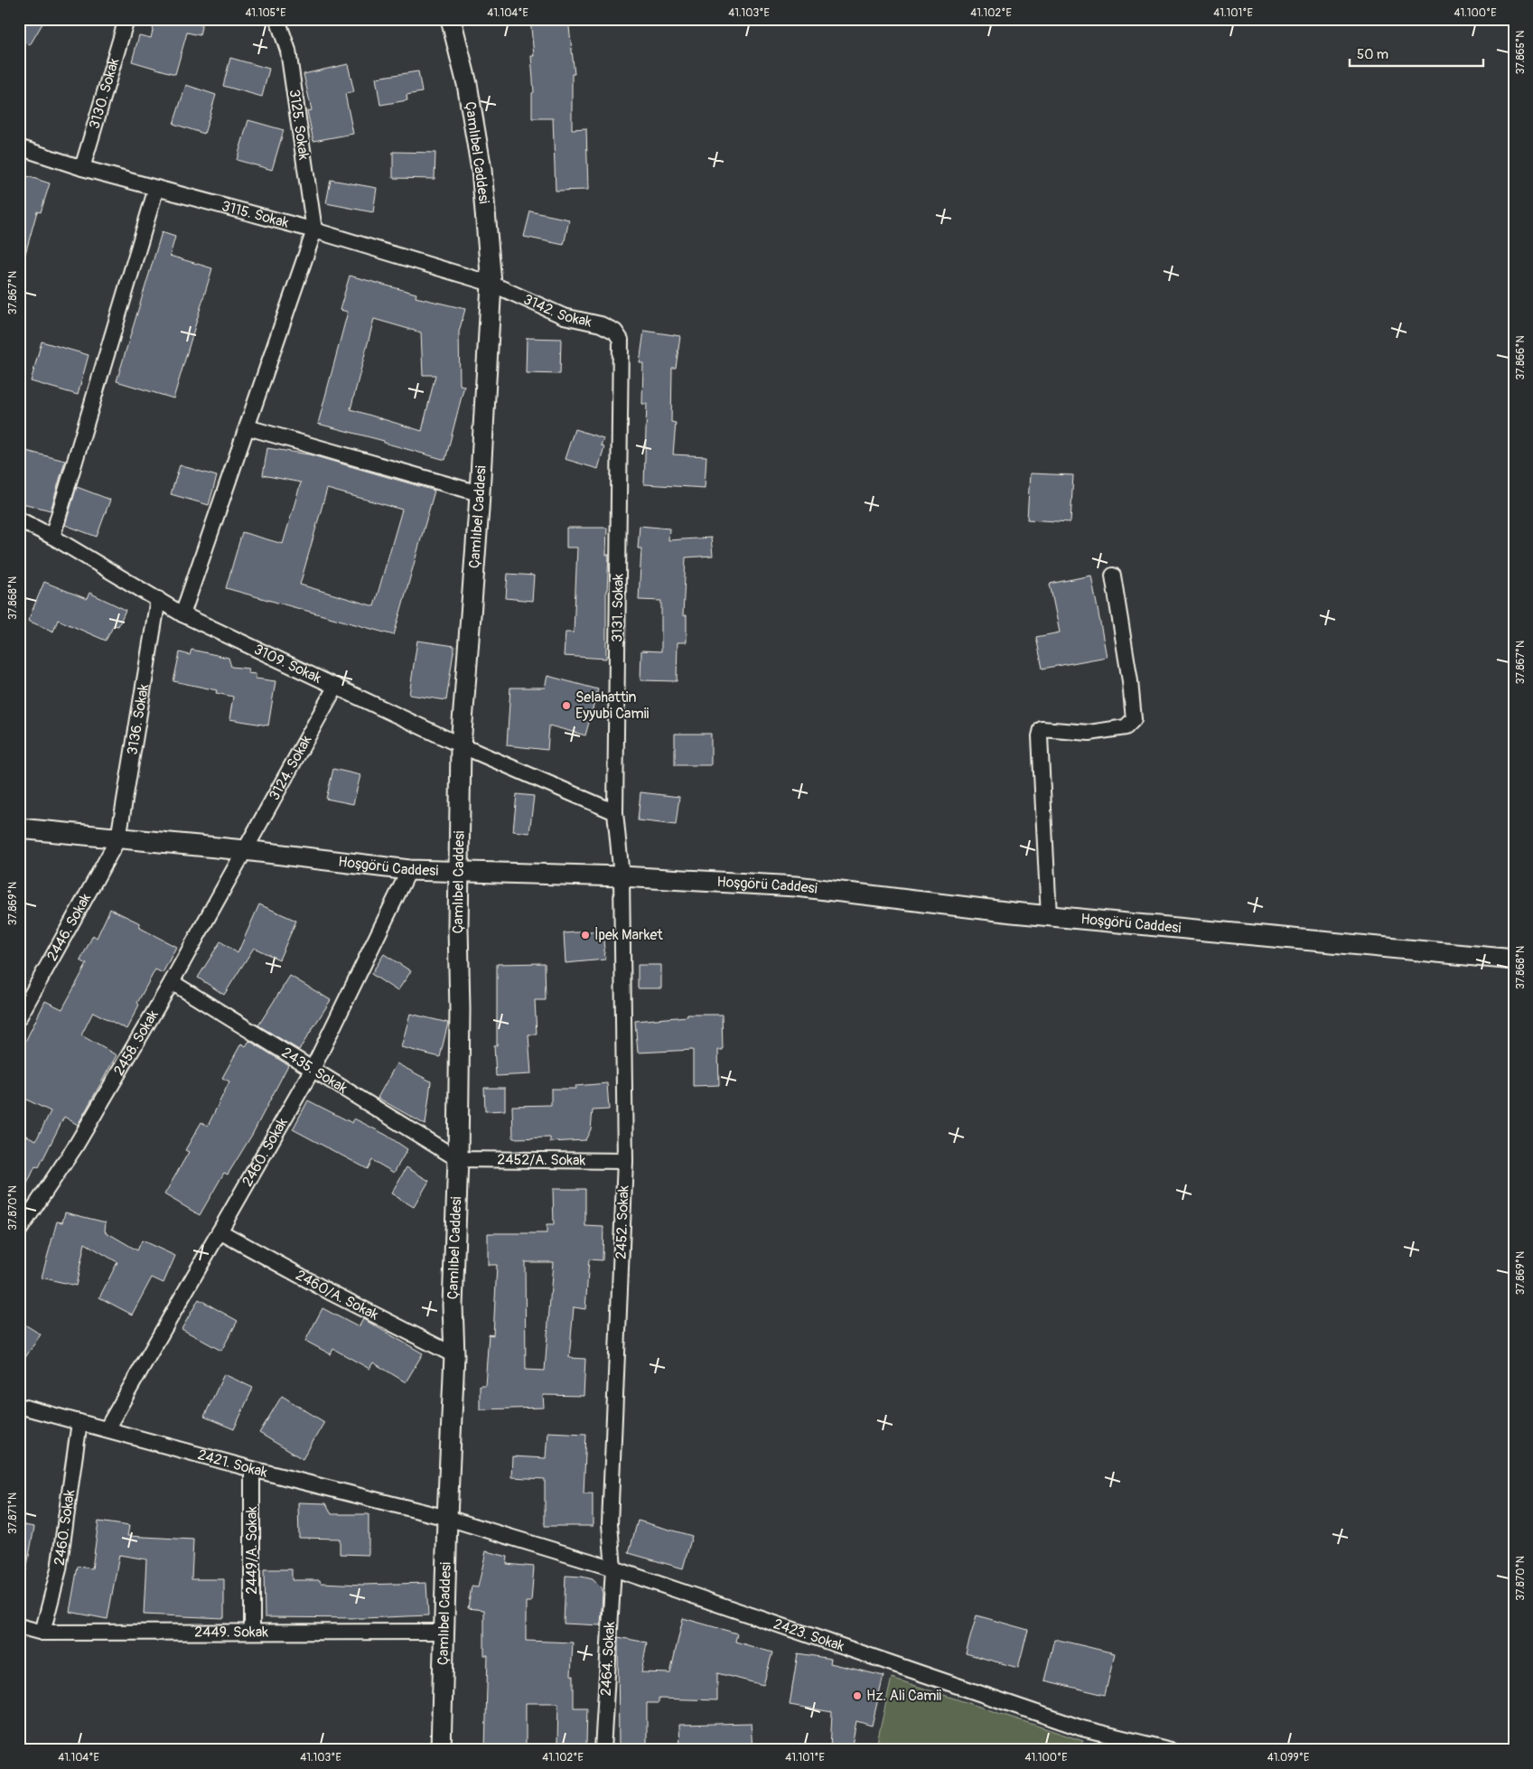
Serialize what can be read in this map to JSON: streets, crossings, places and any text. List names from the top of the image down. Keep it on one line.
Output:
{"streets":{"street":["3130. Sokak","3125. Sokak","Çamlıbel Caddesi","3115. Sokak","3142. Sokak","3131. Sokak","3109. Sokak","3136. Sokak","3124. Sokak","Hoşgörü Caddesi","2446. Sokak","2458. Sokak","2435. Sokak","2460. Sokak","2452/A. Sokak","2452. Sokak","2460/A. Sokak","2421. Sokak","2449/A. Sokak","2449. Sokak","2423. Sokak","2464. Sokak"]},"crossings":[["3130. Sokak","3115. Sokak"],["3125. Sokak","3115. Sokak"],["Çamlıbel Caddesi","3115. Sokak"],["Çamlıbel Caddesi","3142. Sokak"],["Çamlıbel Caddesi","3109. Sokak"],["Çamlıbel Caddesi","Hoşgörü Caddesi"],["Çamlıbel Caddesi","2435. Sokak"],["Çamlıbel Caddesi","2452/A. Sokak"],["Çamlıbel Caddesi","2460/A. Sokak"],["Çamlıbel Caddesi","2421. Sokak"],["Çamlıbel Caddesi","2449. Sokak"],["Çamlıbel Caddesi","2423. Sokak"],["3115. Sokak","3142. Sokak"],["3142. Sokak","3131. Sokak"],["3131. Sokak","3109. Sokak"],["3131. Sokak","Hoşgörü Caddesi"],["3131. Sokak","2452. Sokak"],["3109. Sokak","3136. Sokak"],["3109. Sokak","3124. Sokak"],["3136. Sokak","Hoşgörü Caddesi"],["3136. Sokak","2446. Sokak"],["3124. Sokak","Hoşgörü Caddesi"],["3124. Sokak","2458. Sokak"],["Hoşgörü Caddesi","2446. Sokak"],["Hoşgörü Caddesi","2458. Sokak"],["Hoşgörü Caddesi","2460. Sokak"],["Hoşgörü Caddesi","2452. Sokak"],["2458. Sokak","2435. Sokak"],["2435. Sokak","2460. Sokak"],["2435. Sokak","2452/A. Sokak"],["2460. Sokak","2460/A. Sokak"],["2460. Sokak","2421. Sokak"],["2460. Sokak","2449. Sokak"],["2452/A. Sokak","2452. Sokak"],["2452. Sokak","2423. Sokak"],["2452. Sokak","2464. Sokak"],["2421. Sokak","2449/A. Sokak"],["2421. Sokak","2423. Sokak"],["2449/A. Sokak","2449. Sokak"],["2423. Sokak","2464. Sokak"]],"places":["Selahattin Eyyubi Camii","İpek Market","Hz. Ali Camii"],"scale_bar":"50 m","coordinates":["41.105°E","41.104°E","41.103°E","41.102°E","41.101°E","41.100°E","37.865°N","37.867°N","37.866°N","37.868°N","37.869°N","37.870°N","37.871°N","41.099°E"]}
